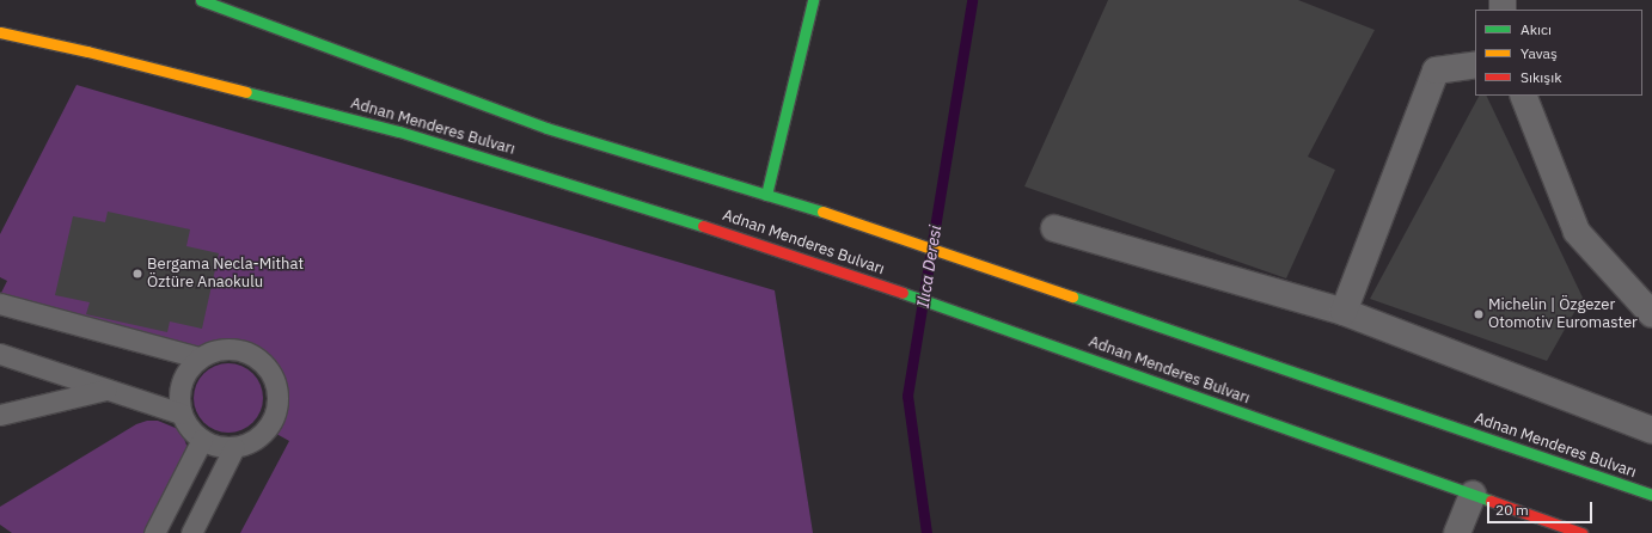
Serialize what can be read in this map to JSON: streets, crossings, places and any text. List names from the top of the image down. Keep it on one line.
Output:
{"streets":{"main road":["Adnan Menderes Bulvarı"]},"water":["Ilıca Deresi"],"places":["Bergama Necla-Mithat Öztüre Anaokulu","Michelin | Özgezer Otomotiv Euromaster"],"legend":["Akıcı","Yavaş","Sıkışık"],"scale_bar":"20 m"}
